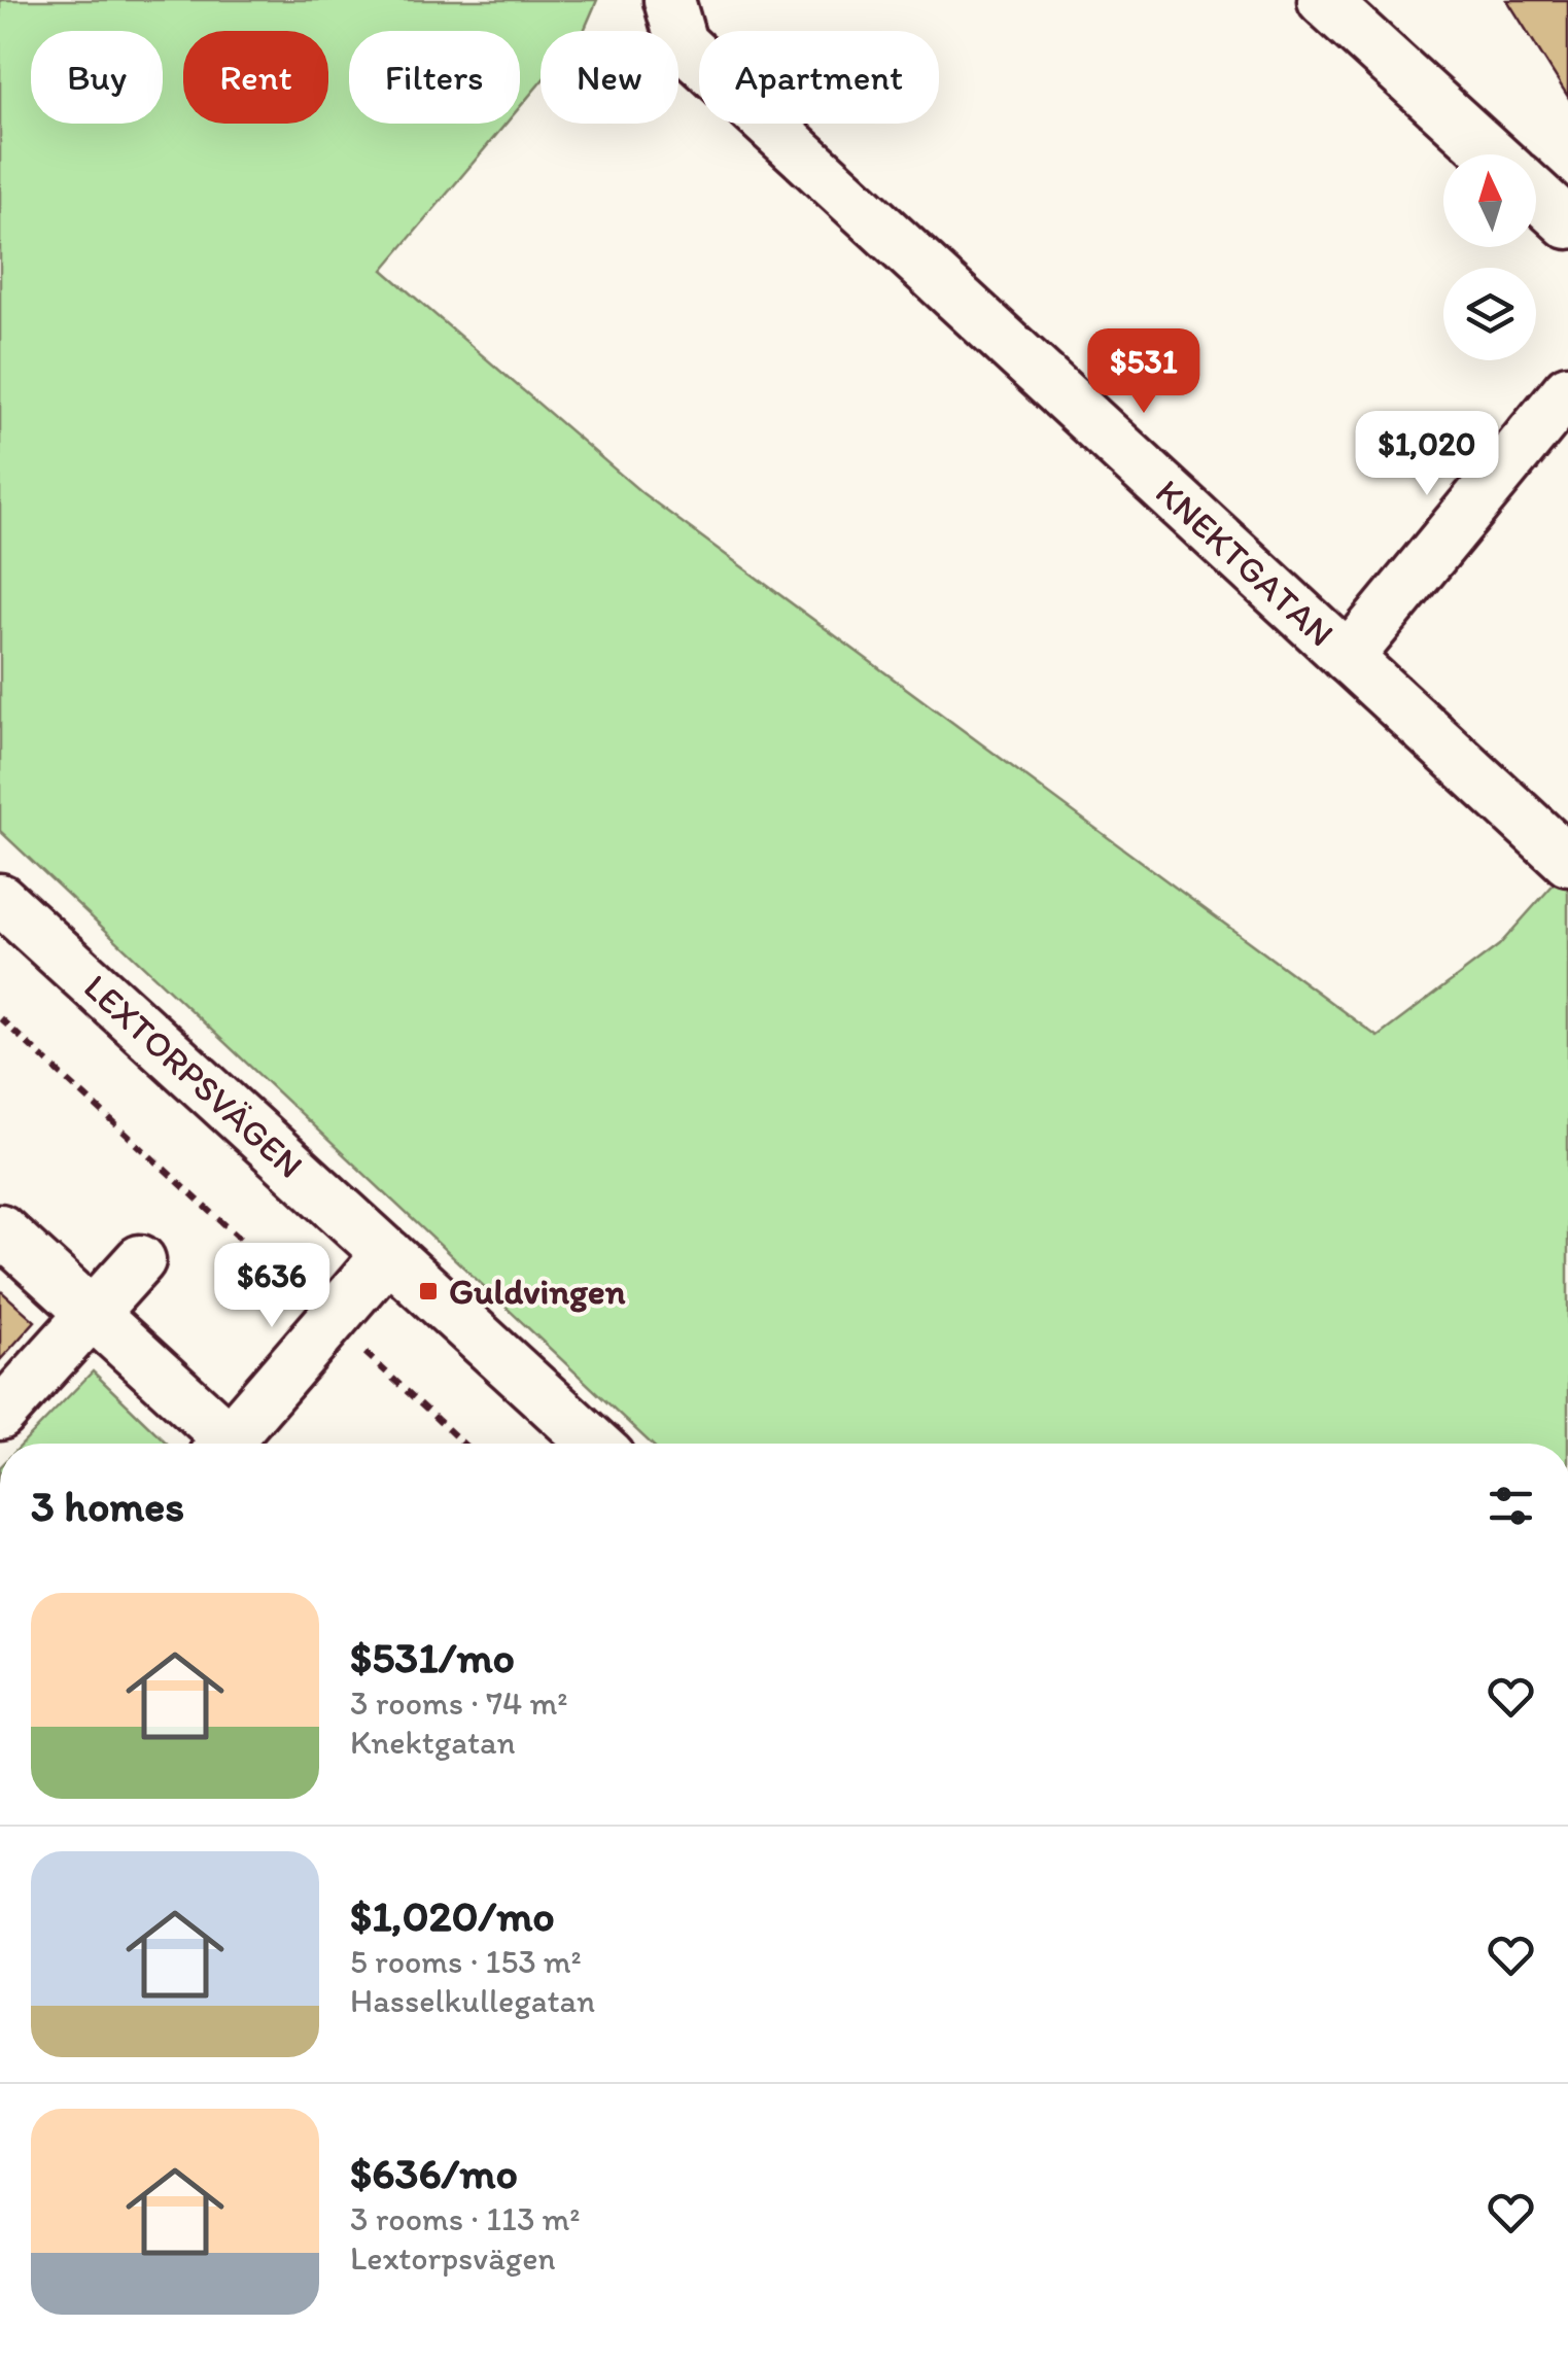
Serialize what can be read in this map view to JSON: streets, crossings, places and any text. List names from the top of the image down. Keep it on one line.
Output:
{"streets":{"street":["KNEKTGATAN","LEXTORPSVÄGEN"]},"places":{"transit":["Guldvingen"]},"north":"top","page":{"chip":["Buy","Rent","Filters","New","Apartment"],"price":["$531","$1,020","$636"],"heading":"3 homes","list":[{"name":"$531/mo","note":"3 rooms · 74 m² · Knektgatan"},{"name":"$1,020/mo","note":"5 rooms · 153 m² · Hasselkullegatan"},{"name":"$636/mo","note":"3 rooms · 113 m² · Lextorpsvägen"}]}}
